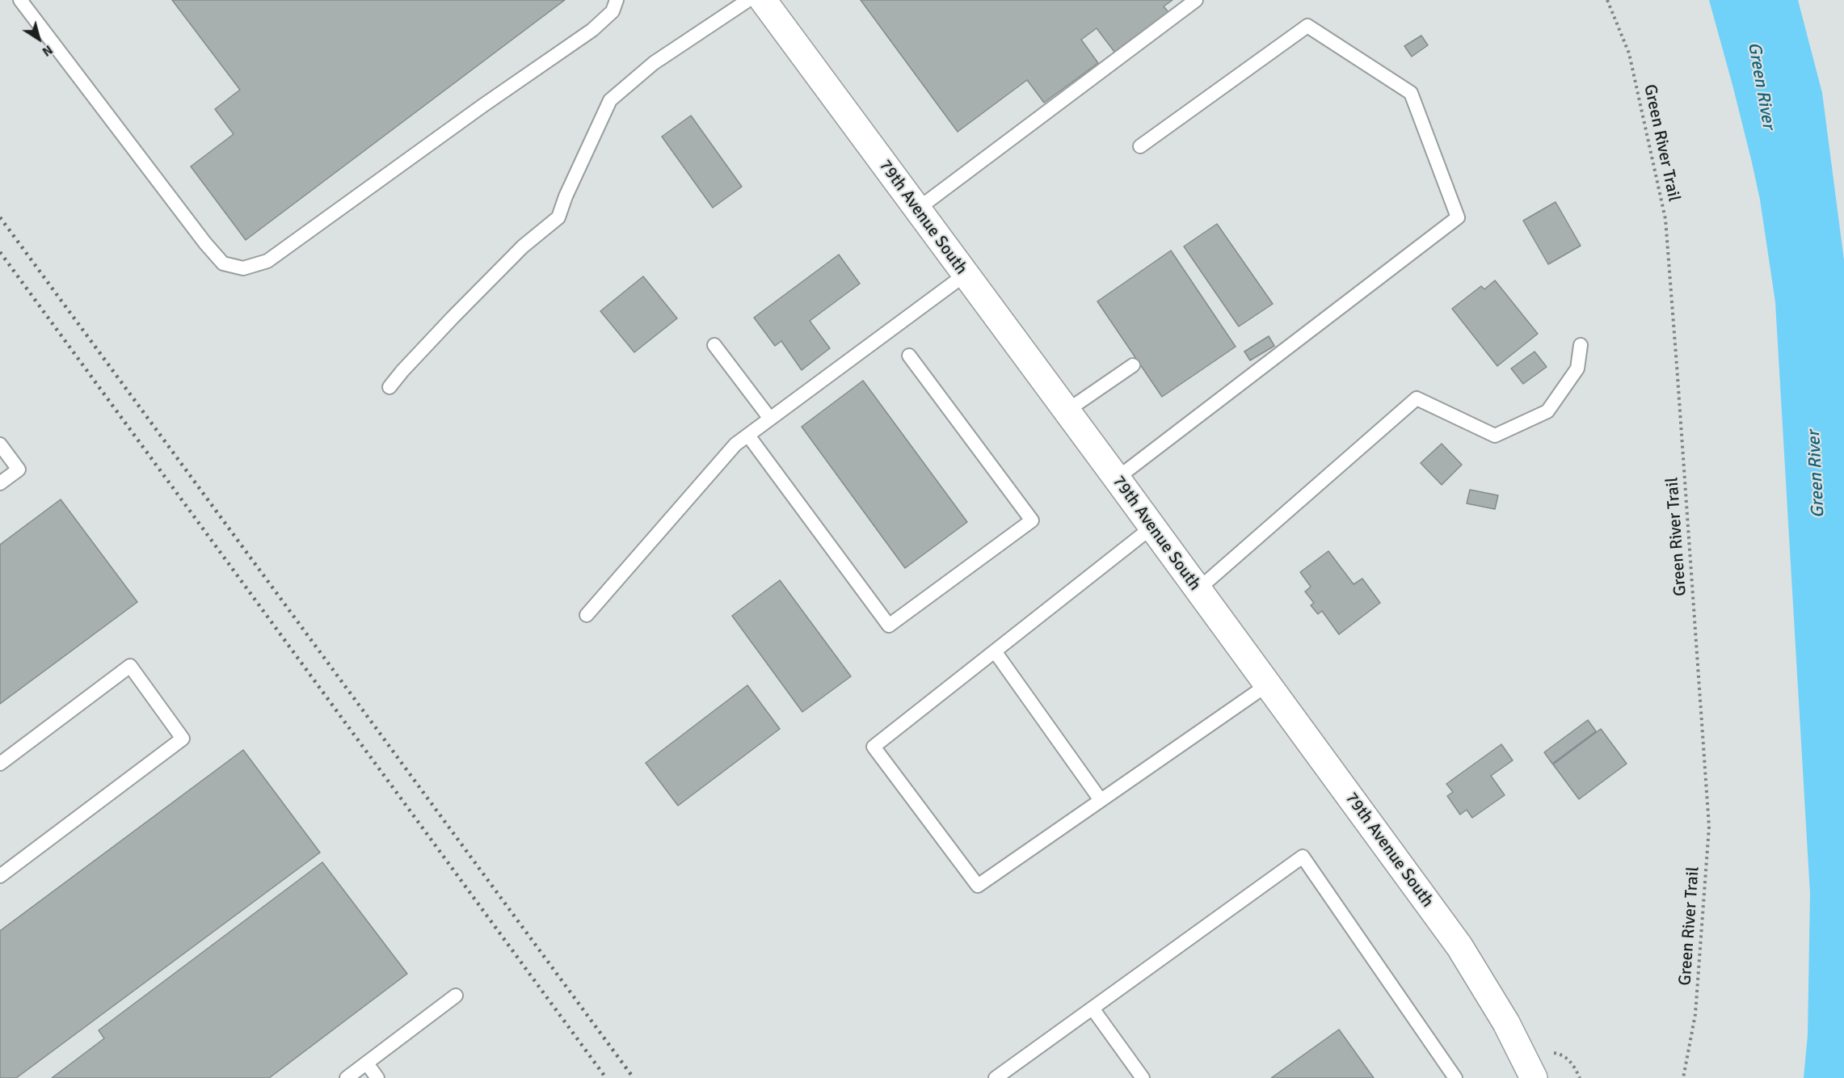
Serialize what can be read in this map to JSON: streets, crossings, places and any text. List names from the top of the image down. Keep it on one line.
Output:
{"streets":{"street":["79th Avenue South"],"path":["Green River Trail"]},"water":["Green River"],"north":"bottom right"}
